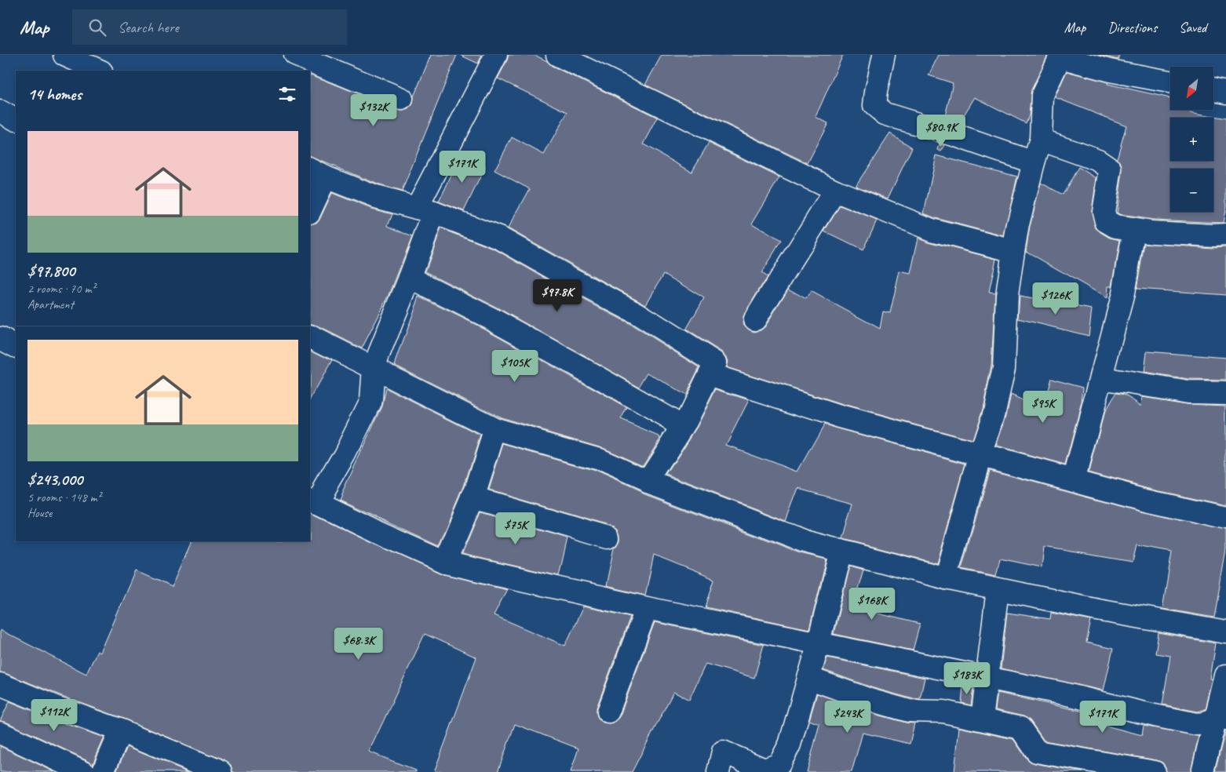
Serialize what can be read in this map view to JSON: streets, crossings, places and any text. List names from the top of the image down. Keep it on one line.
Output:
{"north":"bottom left","page":{"header":"Map","search":"Search here","nav":["Map","Directions","Saved"],"map_buttons":["+","−"],"heading":"14 homes","price":["$132K","$80.9K","$171K","$97.8K","$126K","$105K","$95K","$75K","$168K","$68.3K","$183K","$112K","$243K","$171K"],"list":[{"name":"$97,800","note":"2 rooms · 70 m² · Apartment"},{"name":"$243,000","note":"5 rooms · 148 m² · House"}]}}
